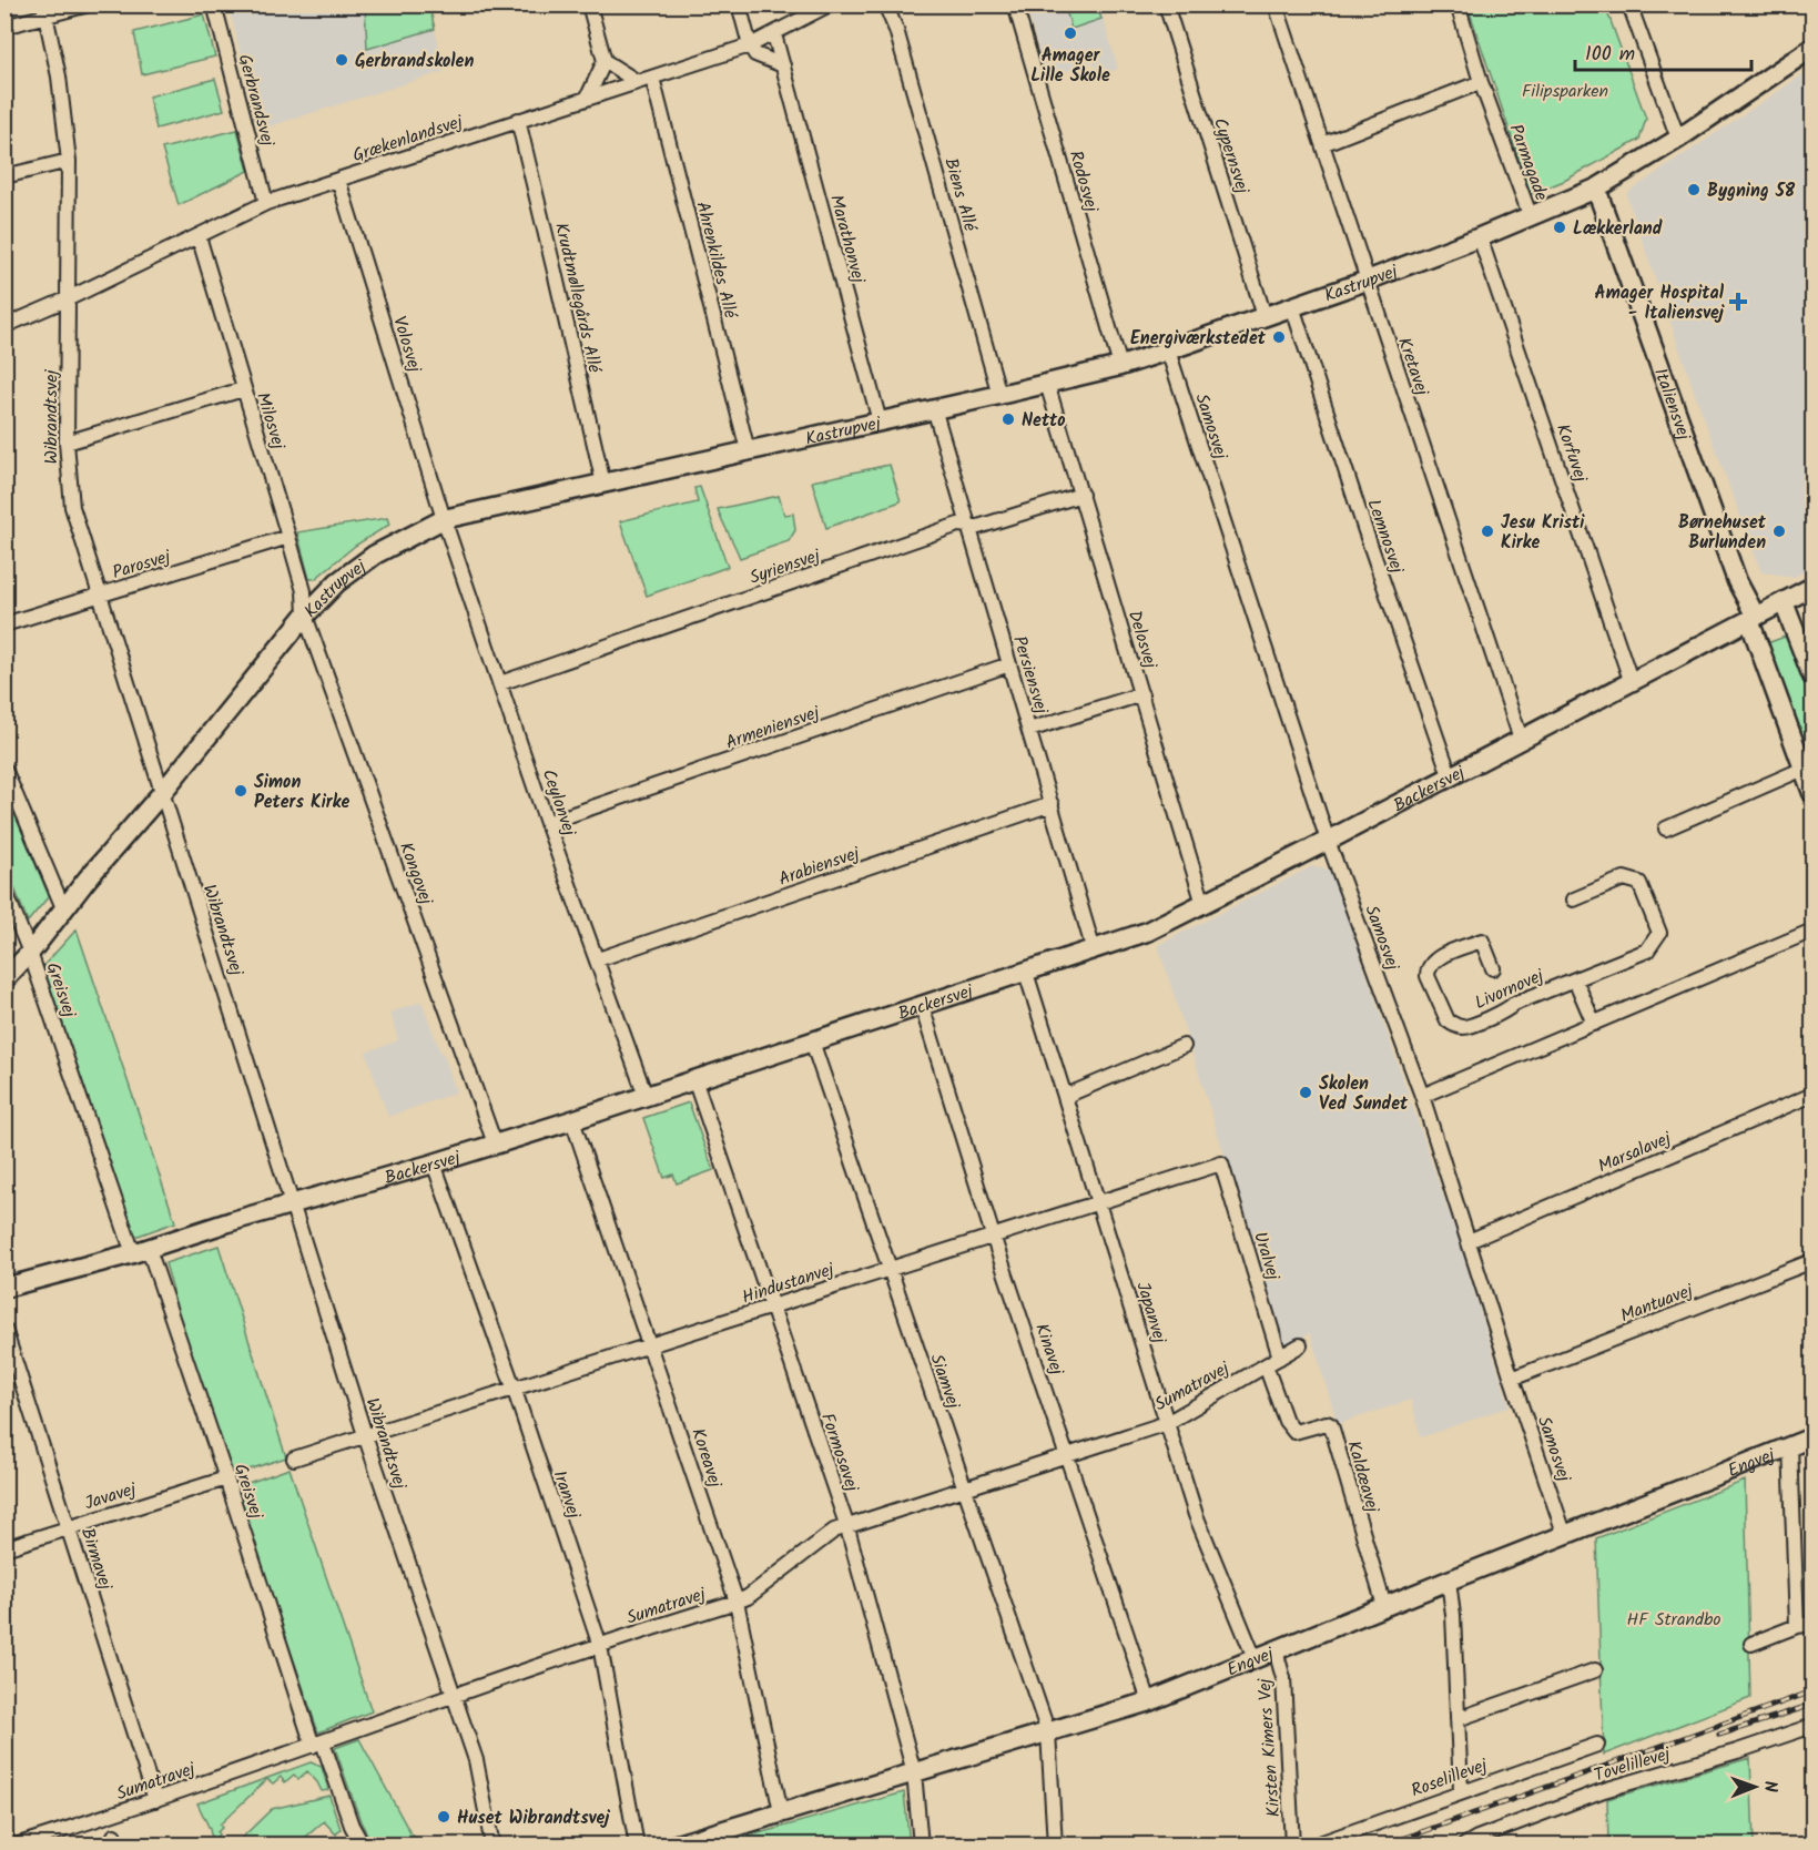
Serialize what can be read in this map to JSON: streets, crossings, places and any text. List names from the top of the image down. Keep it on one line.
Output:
{"streets":{"street":["Gerbrandsvej","Grækenlandsvej","Cypernsvej","Parmagade","Rodosvej","Biens Allé","Marathonvej","Ahrenkildes Allé","Kastrupvej","Krudtmøllegårds Allé","Volosvej","Kretavej","Italiensvej","Wibrandtsvej","Milosvej","Samosvej","Korfuvej","Lemnosvej","Parosvej","Syriensvej","Delosvej","Persiensvej","Armeniensvej","Backersvej","Ceylonvej","Arabiensvej","Kongovej","Livornovej","Greisvej","Marsalavej","Uralvej","Hindustanvej","Mantuavej","Japanvej","Kinavej","Siamvej","Sumatravej","Formosavej","Koreavej","Engvej","Kaldæavej","Iranvej","Javavej","Birmavej","Kirsten Kimers Vej","Tovelillevej","Roselillevej"]},"crossings":[["Gerbrandsvej","Grækenlandsvej"],["Grækenlandsvej","Marathonvej"],["Grækenlandsvej","Ahrenkildes Allé"],["Grækenlandsvej","Krudtmøllegårds Allé"],["Grækenlandsvej","Volosvej"],["Grækenlandsvej","Wibrandtsvej"],["Grækenlandsvej","Milosvej"],["Cypernsvej","Kastrupvej"],["Parmagade","Kastrupvej"],["Rodosvej","Kastrupvej"],["Biens Allé","Kastrupvej"],["Marathonvej","Kastrupvej"],["Ahrenkildes Allé","Kastrupvej"],["Kastrupvej","Krudtmøllegårds Allé"],["Kastrupvej","Volosvej"],["Kastrupvej","Kretavej"],["Kastrupvej","Italiensvej"],["Kastrupvej","Wibrandtsvej"],["Kastrupvej","Milosvej"],["Kastrupvej","Samosvej"],["Kastrupvej","Korfuvej"],["Kastrupvej","Lemnosvej"],["Kastrupvej","Delosvej"],["Kastrupvej","Persiensvej"],["Kastrupvej","Ceylonvej"],["Kastrupvej","Kongovej"],["Kastrupvej","Greisvej"],["Volosvej","Ceylonvej"],["Kretavej","Backersvej"],["Italiensvej","Backersvej"],["Wibrandtsvej","Parosvej"],["Wibrandtsvej","Backersvej"],["Wibrandtsvej","Hindustanvej"],["Wibrandtsvej","Sumatravej"],["Milosvej","Parosvej"],["Milosvej","Kongovej"],["Samosvej","Backersvej"],["Samosvej","Marsalavej"],["Samosvej","Mantuavej"],["Samosvej","Engvej"],["Korfuvej","Backersvej"],["Lemnosvej","Backersvej"],["Syriensvej","Delosvej"],["Syriensvej","Persiensvej"],["Syriensvej","Ceylonvej"],["Delosvej","Backersvej"],["Persiensvej","Armeniensvej"],["Persiensvej","Backersvej"],["Persiensvej","Arabiensvej"],["Armeniensvej","Ceylonvej"],["Backersvej","Ceylonvej"],["Backersvej","Kongovej"],["Backersvej","Greisvej"],["Backersvej","Japanvej"],["Backersvej","Kinavej"],["Backersvej","Siamvej"],["Backersvej","Formosavej"],["Backersvej","Koreavej"],["Backersvej","Iranvej"],["Ceylonvej","Arabiensvej"],["Greisvej","Sumatravej"],["Greisvej","Javavej"],["Uralvej","Hindustanvej"],["Uralvej","Sumatravej"],["Hindustanvej","Japanvej"],["Hindustanvej","Kinavej"],["Hindustanvej","Siamvej"],["Hindustanvej","Formosavej"],["Hindustanvej","Koreavej"],["Hindustanvej","Iranvej"],["Japanvej","Sumatravej"],["Japanvej","Engvej"],["Kinavej","Sumatravej"],["Kinavej","Engvej"],["Siamvej","Sumatravej"],["Siamvej","Engvej"],["Sumatravej","Formosavej"],["Sumatravej","Koreavej"],["Sumatravej","Kaldæavej"],["Sumatravej","Iranvej"],["Sumatravej","Birmavej"],["Formosavej","Engvej"],["Koreavej","Engvej"],["Engvej","Kaldæavej"],["Engvej","Kirsten Kimers Vej"],["Javavej","Birmavej"]],"parks":["Filipsparken","HF Strandbo"],"places":{"other":["Amager Lille Skole","Gerbrandskolen","Bygning 58","Lækkerland","Energiværkstedet","Netto","Jesu Kristi Kirke","Børnehuset Burlunden","Simon Peters Kirke","Skolen Ved Sundet","Huset Wibrandtsvej"],"health":["Amager Hospital - Italiensvej"]},"scale_bar":"100 m","north":"right"}
